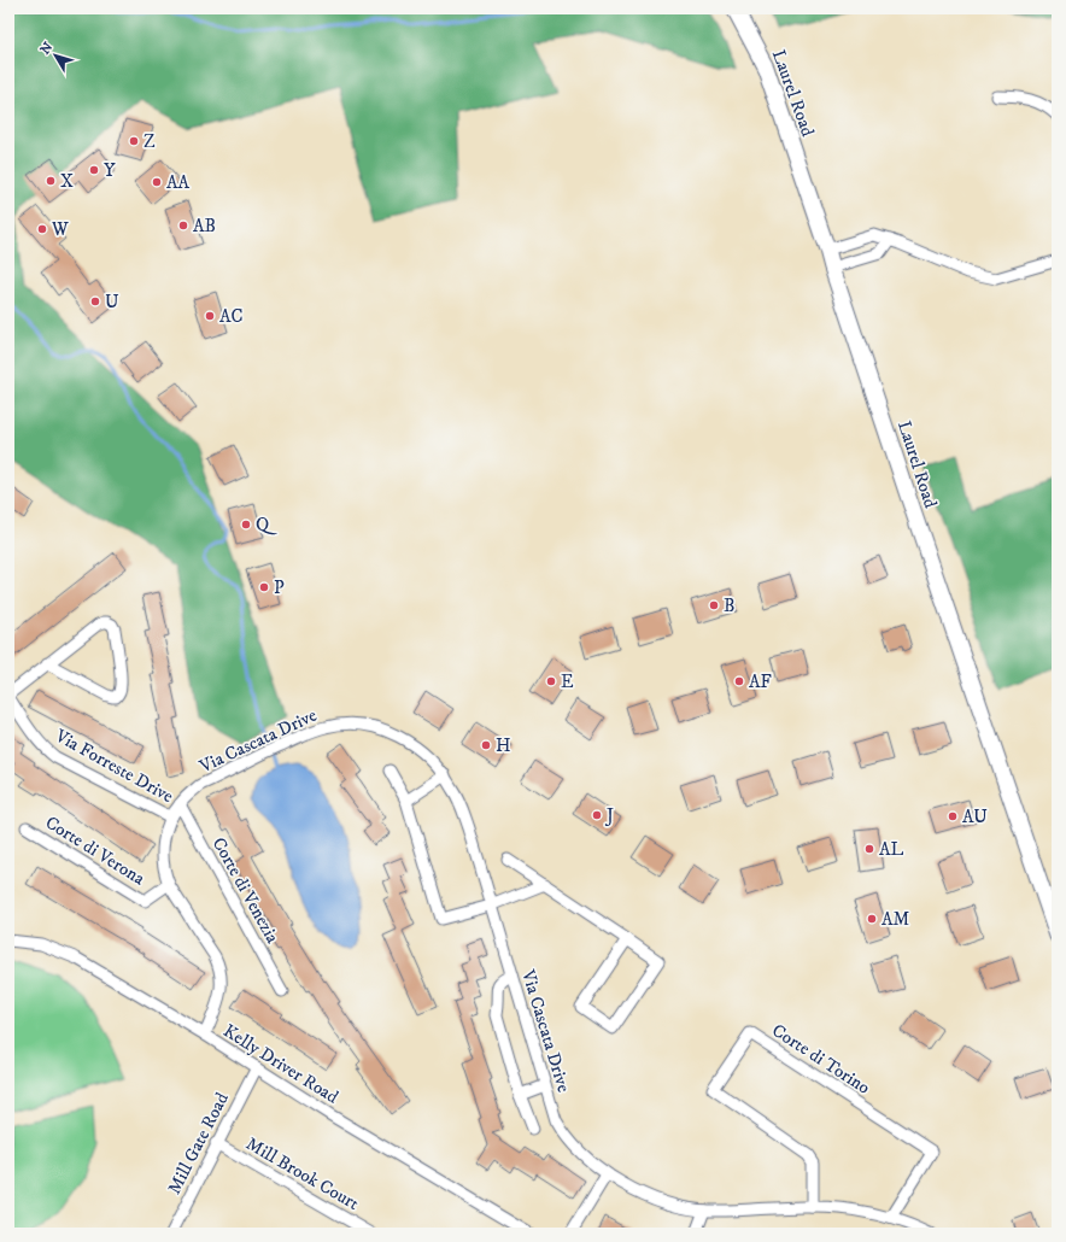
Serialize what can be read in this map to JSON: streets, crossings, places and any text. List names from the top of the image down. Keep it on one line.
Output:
{"streets":{"main road":["Laurel Road"],"street":["Via Cascata Drive","Via Forreste Drive","Corte di Verona","Corte di Venezia","Corte di Torino","Kelly Driver Road","Mill Gate Road","Mill Brook Court"]},"crossings":[["Via Cascata Drive","Via Forreste Drive"],["Via Cascata Drive","Corte di Verona"],["Via Cascata Drive","Corte di Venezia"],["Via Cascata Drive","Corte di Torino"],["Via Cascata Drive","Kelly Driver Road"],["Kelly Driver Road","Mill Gate Road"],["Mill Gate Road","Mill Brook Court"]],"places":["Z","Y","X","AA","AB","W","U","AC","Q","P","B","E","AF","H","J","AU","AL","AM"],"north":"top left"}
